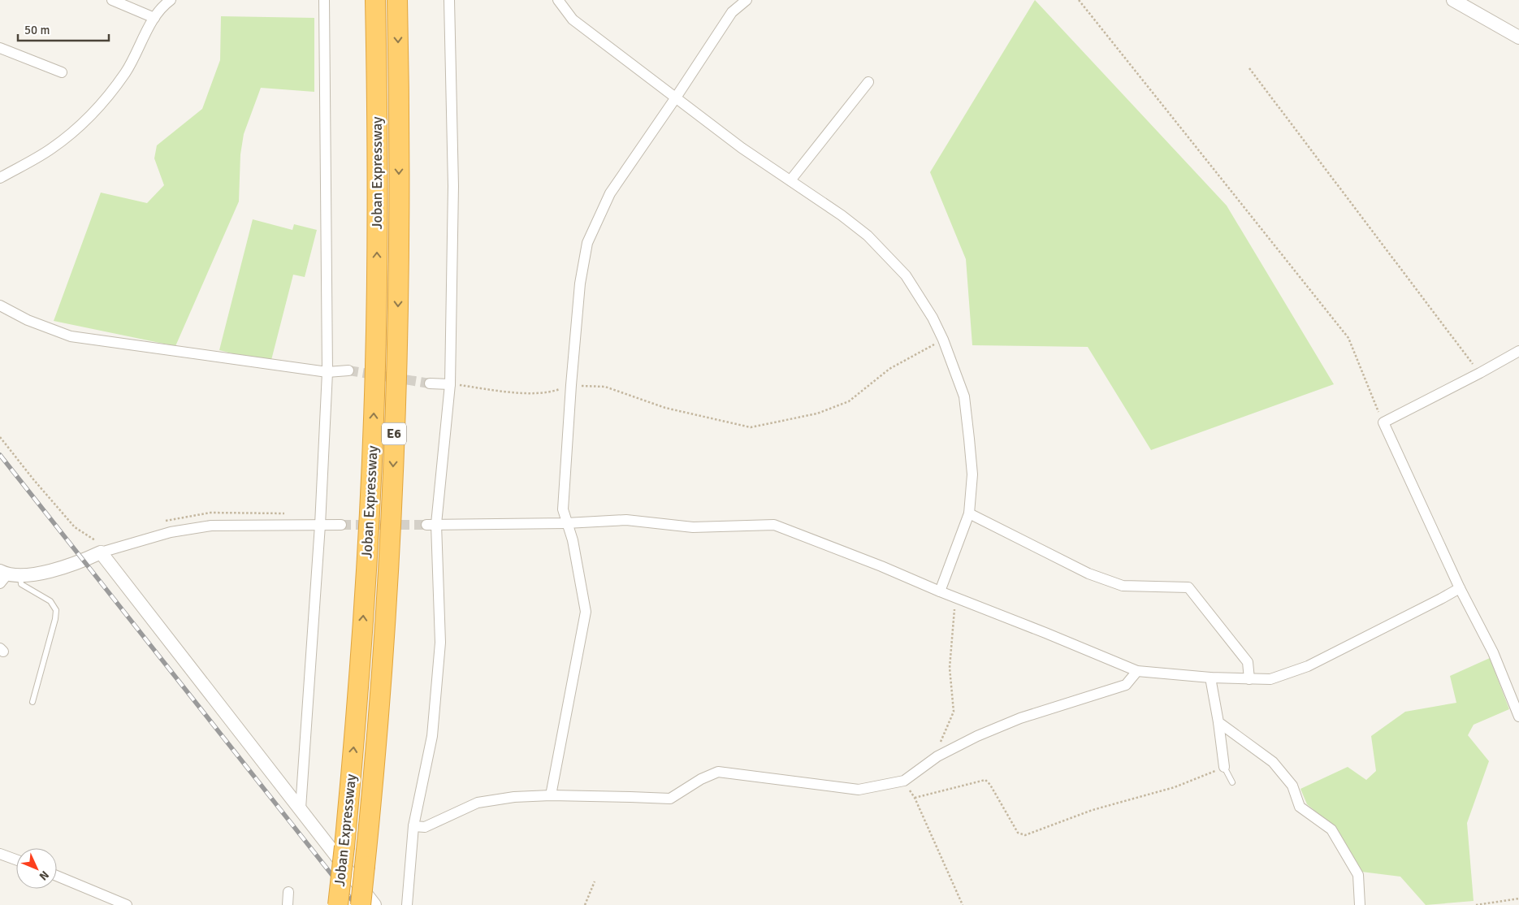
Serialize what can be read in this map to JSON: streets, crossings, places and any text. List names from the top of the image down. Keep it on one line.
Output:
{"streets":{"highway":["Joban Expressway","E6"]},"scale_bar":"50 m","north":"bottom right"}
